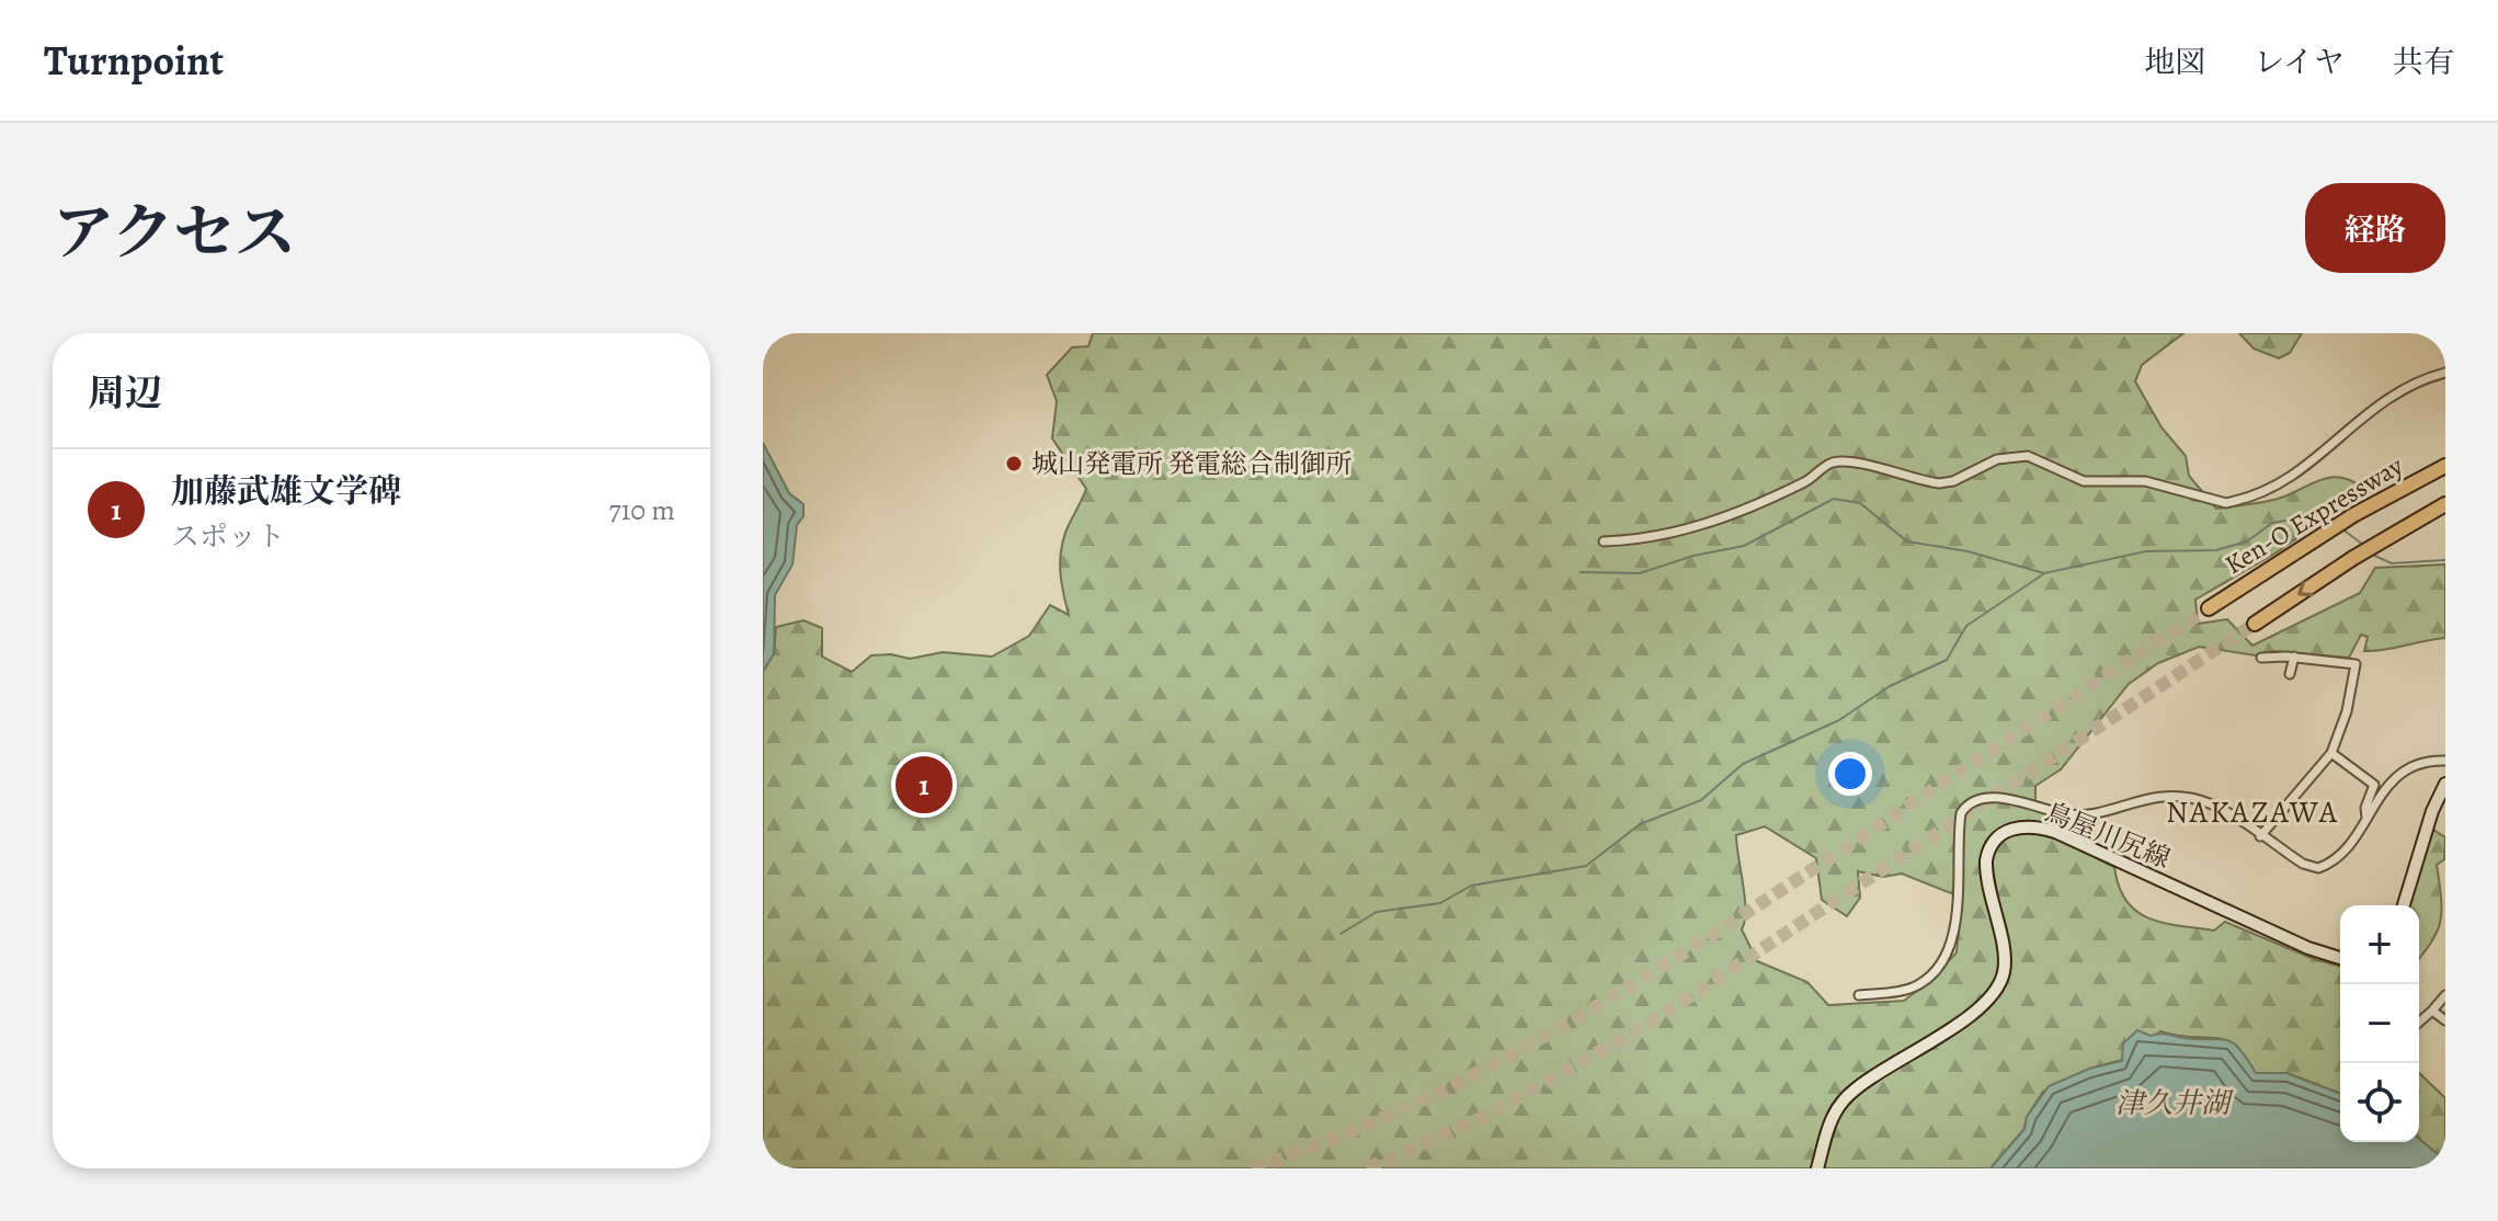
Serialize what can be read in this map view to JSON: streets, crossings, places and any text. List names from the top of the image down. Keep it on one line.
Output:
{"streets":{"highway":["Ken-O Expressway"],"main road":["鳥屋川尻線"]},"districts":["NAKAZAWA"],"water":["津久井湖"],"places":["城山発電所 発電総合制御所"],"page":{"header":"Turnpoint","nav":["地図","レイヤ","共有"],"title":"アクセス","buttons":"経路","heading":"周辺","list":[{"mark":"1","name":"加藤武雄文学碑","note":"スポット","value":"710 m"}],"pins":"1","map_buttons":["+","−"]}}
